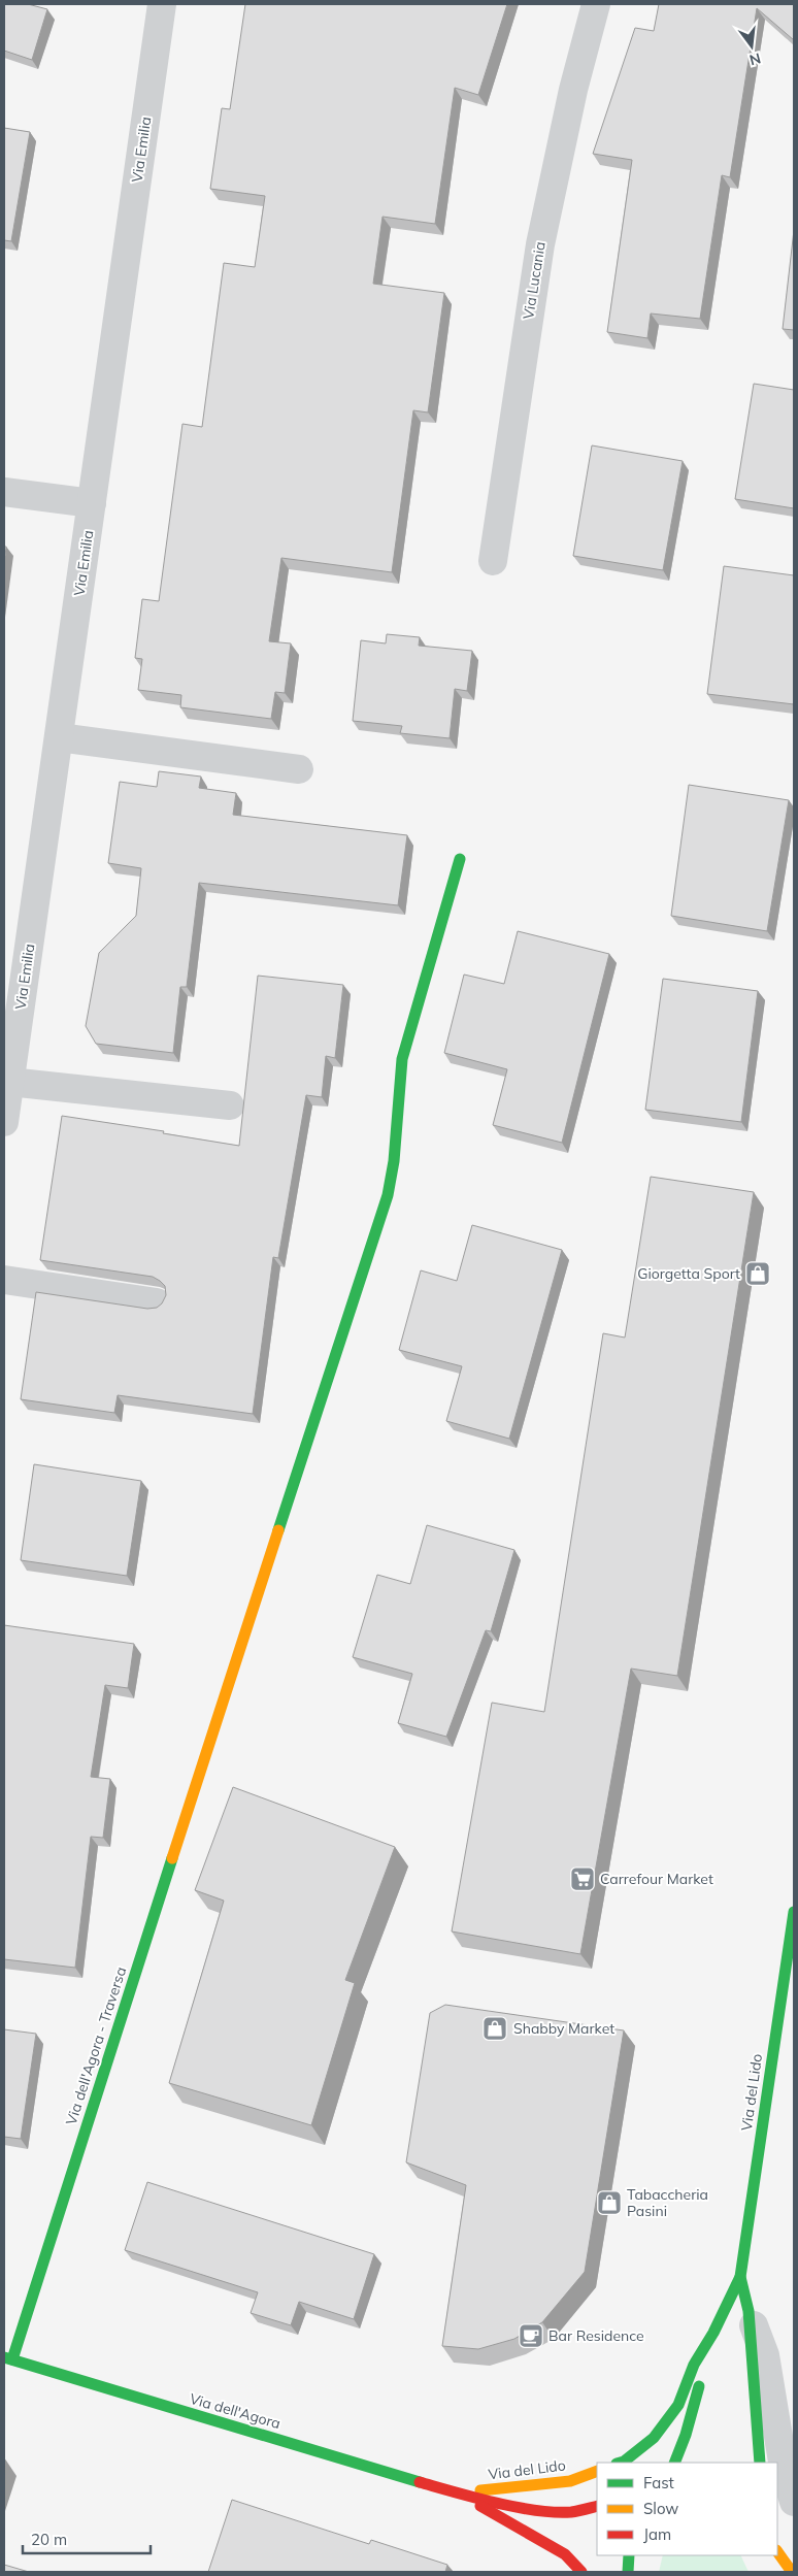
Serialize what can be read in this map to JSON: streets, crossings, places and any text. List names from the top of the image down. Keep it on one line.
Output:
{"streets":{"street":["Via Emilia","Via Lucania","Via dell'Agora - Traversa","Via del Lido","Via dell'Agora"]},"crossings":[["Via dell'Agora - Traversa","Via dell'Agora"],["Via del Lido","Via dell'Agora"]],"places":{"shop":["Giorgetta Sport","Shabby Market","Tabaccheria Pasini"],"supermarket":["Carrefour Market"],"cafe":["Bar Residence"]},"legend":["Fast","Slow","Jam"],"scale_bar":"20 m","north":"bottom"}
